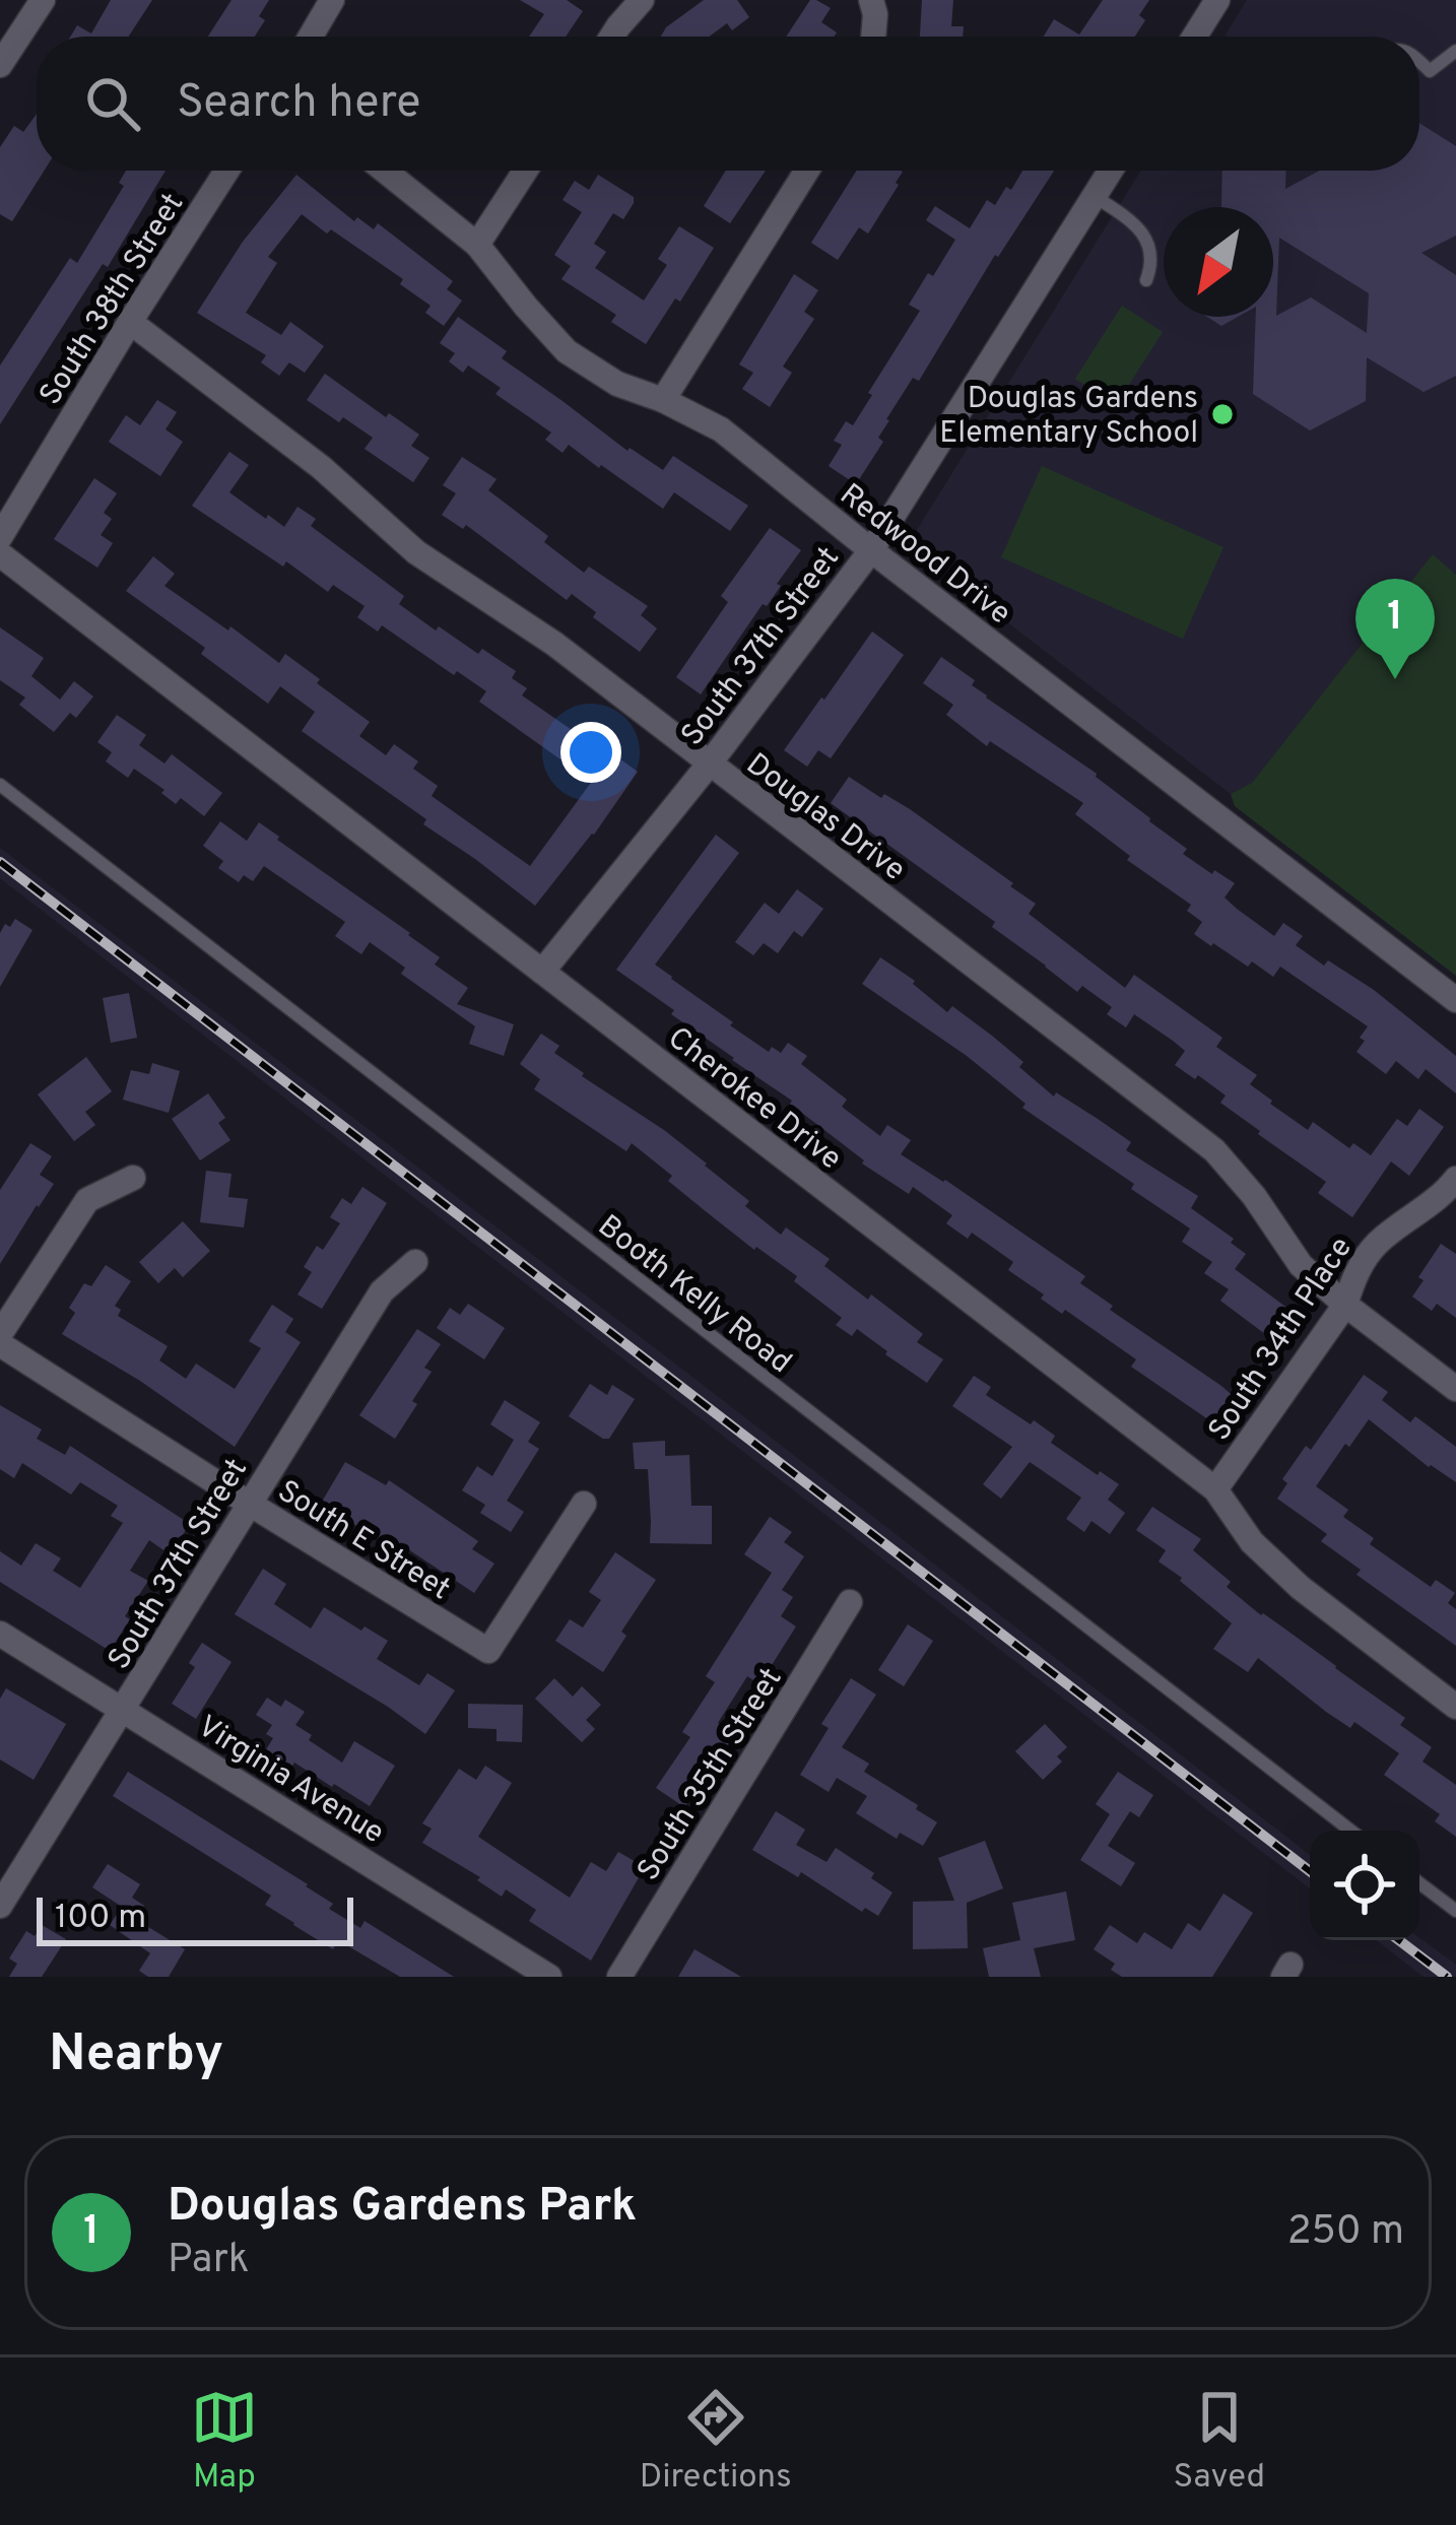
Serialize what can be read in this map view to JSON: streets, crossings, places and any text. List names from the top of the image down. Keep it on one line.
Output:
{"streets":{"street":["South 38th Street","Redwood Drive","South 37th Street","Douglas Drive","Cherokee Drive","South 34th Place","South E Street","South 35th Street","Virginia Avenue"],"lane":["Booth Kelly Road"]},"crossings":[["South 38th Street","Douglas Drive"],["Redwood Drive","South 37th Street"],["South 37th Street","Douglas Drive"],["South 37th Street","Cherokee Drive"],["South 37th Street","South E Street"],["South 37th Street","Virginia Avenue"],["Douglas Drive","South 34th Place"],["Cherokee Drive","South 34th Place"]],"places":["Douglas Gardens Elementary School"],"scale_bar":"100 m","north":"bottom left","page":{"search":"Search here","pins":"1","scale":"100 m","heading":"Nearby","list":[{"mark":"1","name":"Douglas Gardens Park","note":"Park","value":"250 m"}],"nav":["Map","Directions","Saved"]}}
